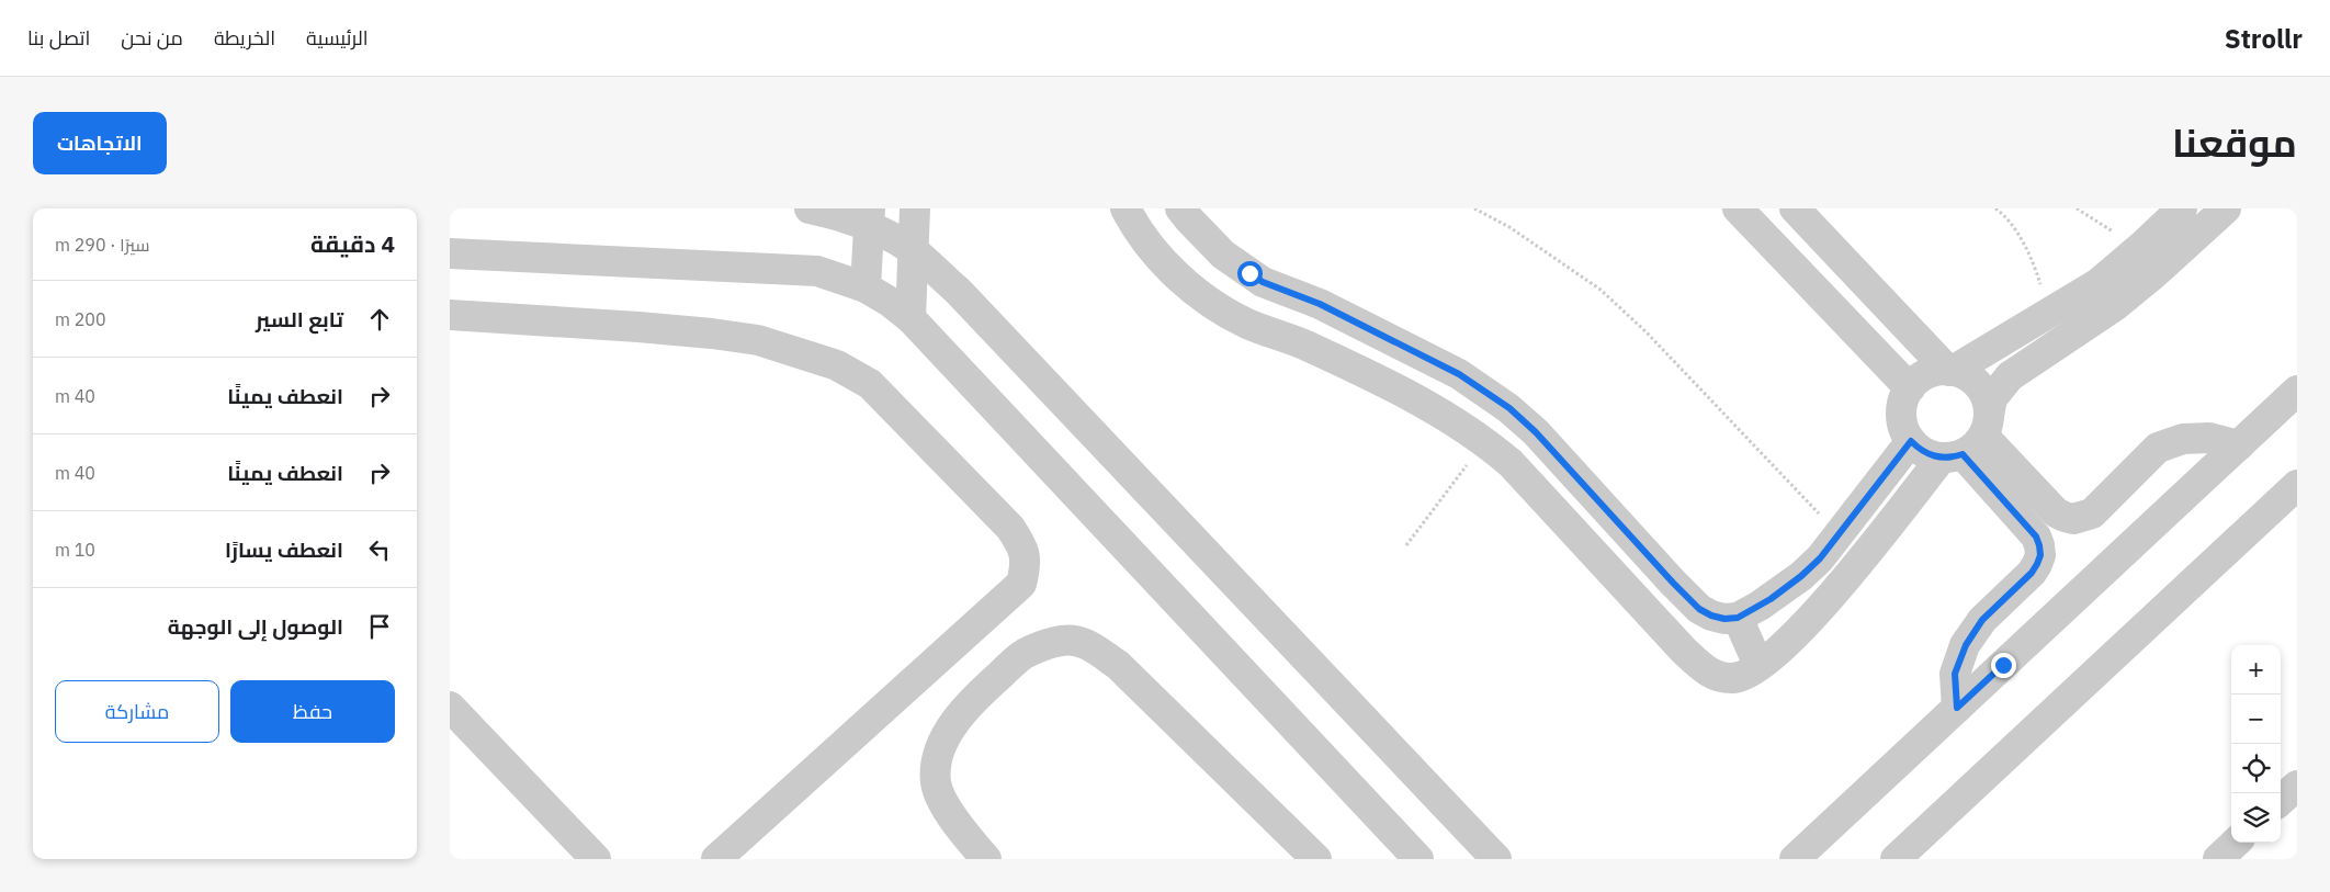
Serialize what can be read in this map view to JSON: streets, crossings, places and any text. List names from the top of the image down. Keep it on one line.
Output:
{"page":{"header":"Strollr","nav":["الرئيسية","الخريطة","من نحن","اتصل بنا"],"title":"موقعنا","buttons":["الاتجاهات",["حفظ","مشاركة"]],"heading":["4 دقيقة","سيرًا · 290 m"],"list":[["تابع السير","200 m"],["انعطف يمينًا","40 m"],["انعطف يمينًا","40 m"],["انعطف يسارًا","10 m"],"الوصول إلى الوجهة"],"map_buttons":["+","−"]}}
